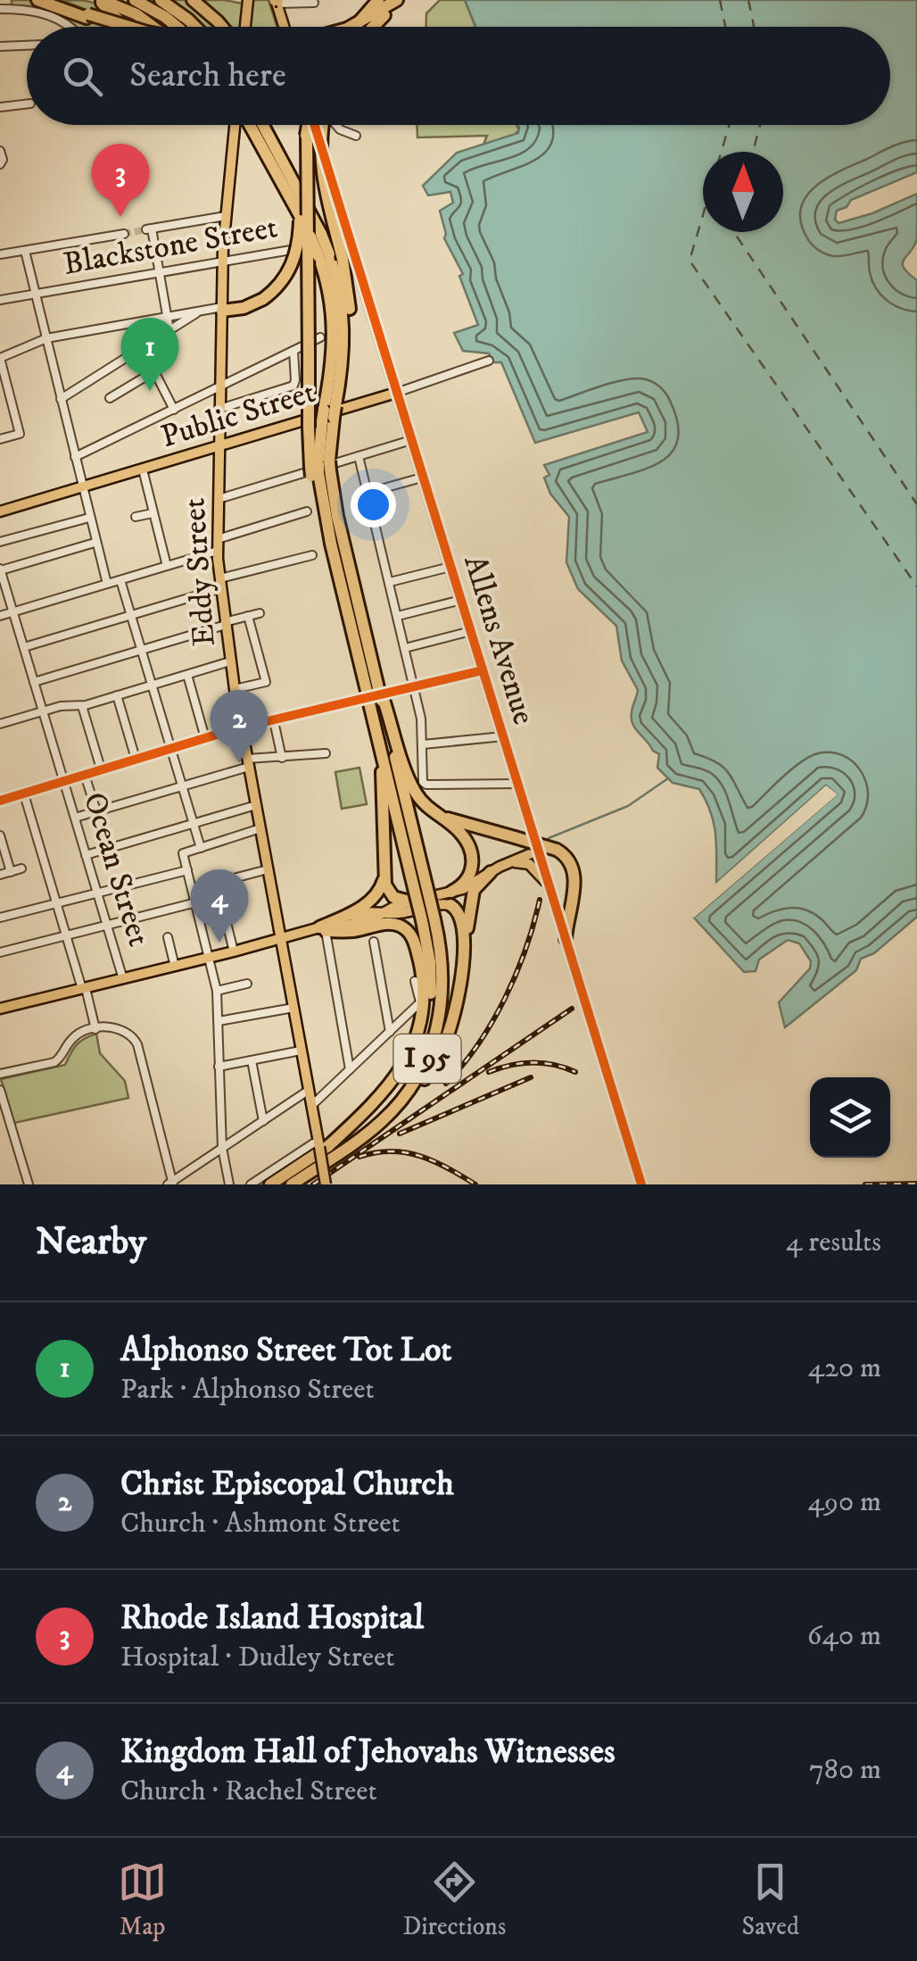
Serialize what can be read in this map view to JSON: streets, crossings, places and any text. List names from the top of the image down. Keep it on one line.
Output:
{"streets":{"highway":["I 95"],"main road":["Public Street","Eddy Street","Allens Avenue"],"street":["Blackstone Street","Ocean Street"]},"crossings":[["Blackstone Street","Eddy Street"],["Blackstone Street","Allens Avenue"],["Public Street","Eddy Street"],["Public Street","Allens Avenue"],["Eddy Street","I 95"]],"north":"top","page":{"search":"Search here","pins":["3","1","2","4"],"heading":["Nearby","4 results"],"list":[{"mark":"1","name":"Alphonso Street Tot Lot","note":"Park · Alphonso Street","value":"420 m"},{"mark":"2","name":"Christ Episcopal Church","note":"Church · Ashmont Street","value":"490 m"},{"mark":"3","name":"Rhode Island Hospital","note":"Hospital · Dudley Street","value":"640 m"},{"mark":"4","name":"Kingdom Hall of Jehovahs Witnesses","note":"Church · Rachel Street","value":"780 m"}],"nav":["Map","Directions","Saved"]}}
